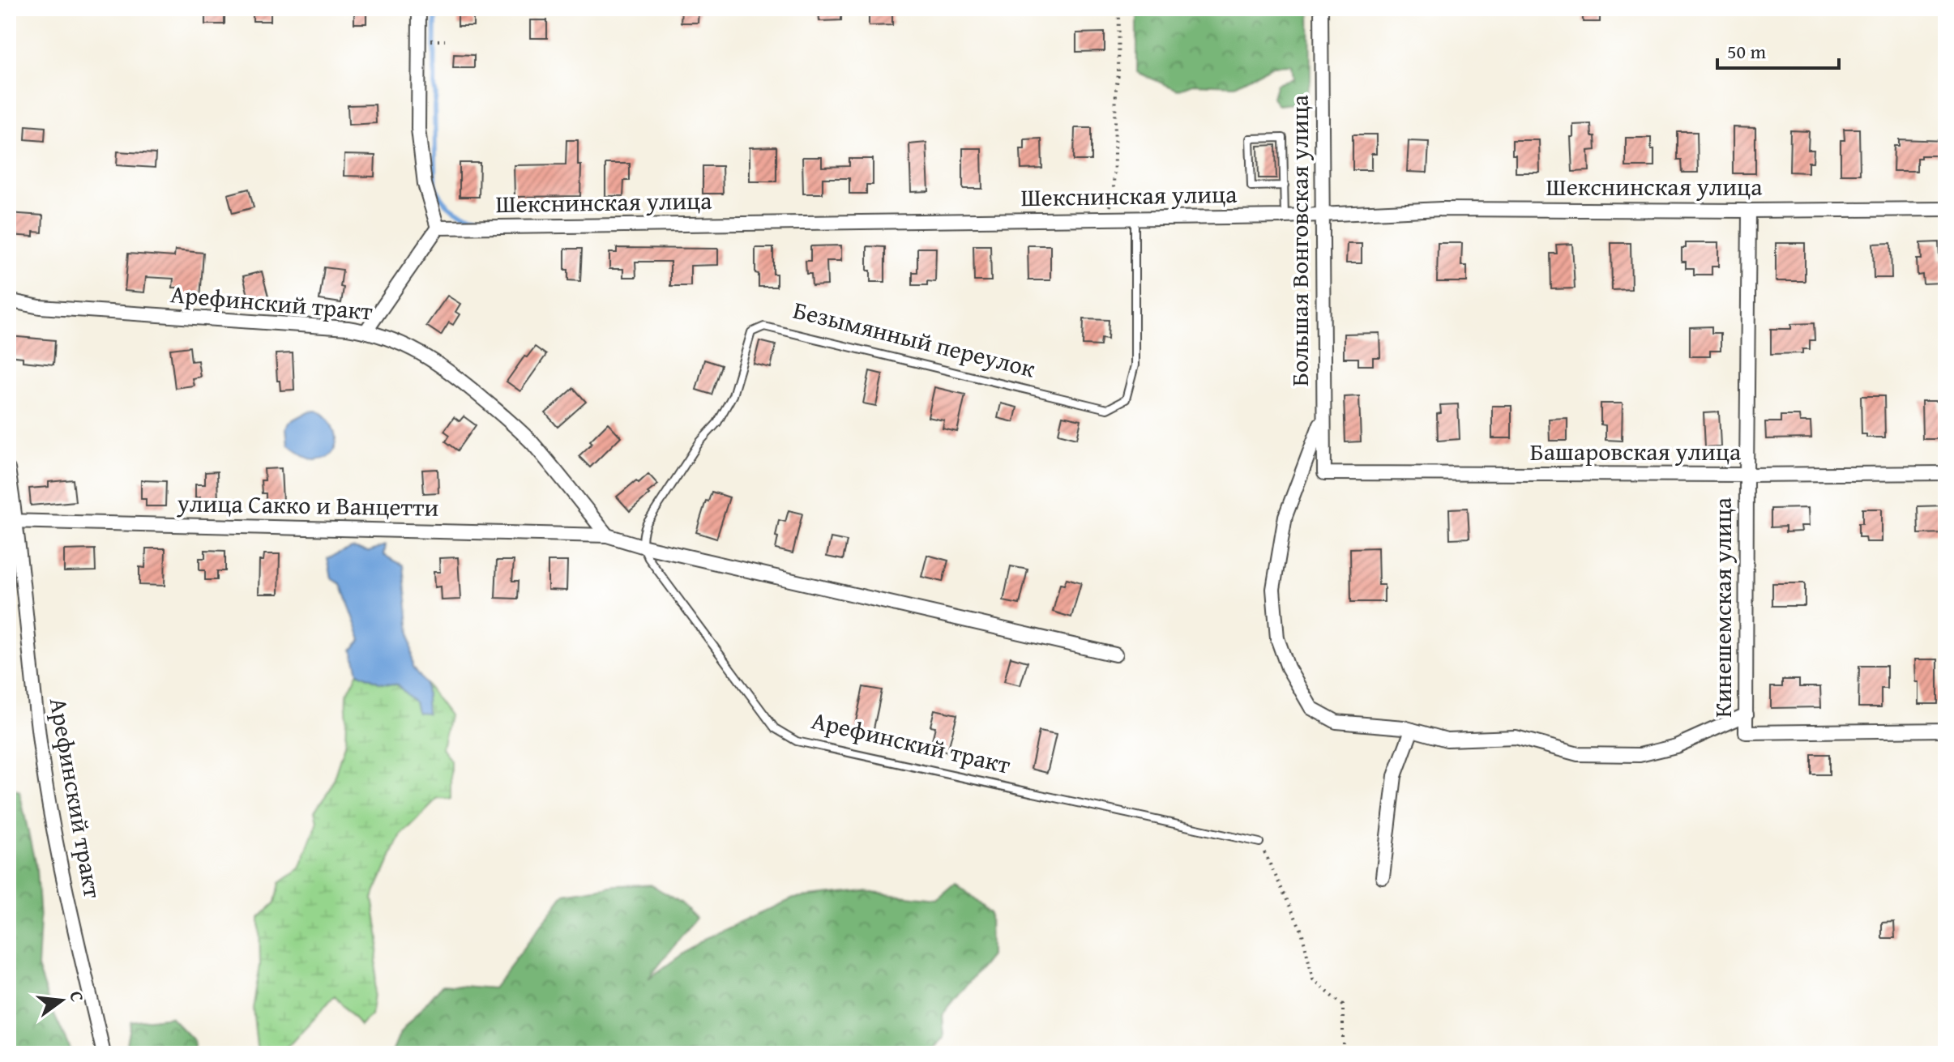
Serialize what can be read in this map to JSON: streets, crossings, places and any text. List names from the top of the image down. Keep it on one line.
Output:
{"streets":{"street":["Шекснинская улица","Большая Вонговская улица","Арефинский тракт","Башаровская улица","улица Сакко и Ванцетти","Кинешемская улица"],"lane":["Безымянный переулок"]},"crossings":[["Шекснинская улица","Большая Вонговская улица"],["Шекснинская улица","Безымянный переулок"],["Шекснинская улица","Кинешемская улица"],["Большая Вонговская улица","Башаровская улица"],["Арефинский тракт","Безымянный переулок"],["Арефинский тракт","улица Сакко и Ванцетти"],["Башаровская улица","Кинешемская улица"]],"scale_bar":"50 m","north":"right"}
